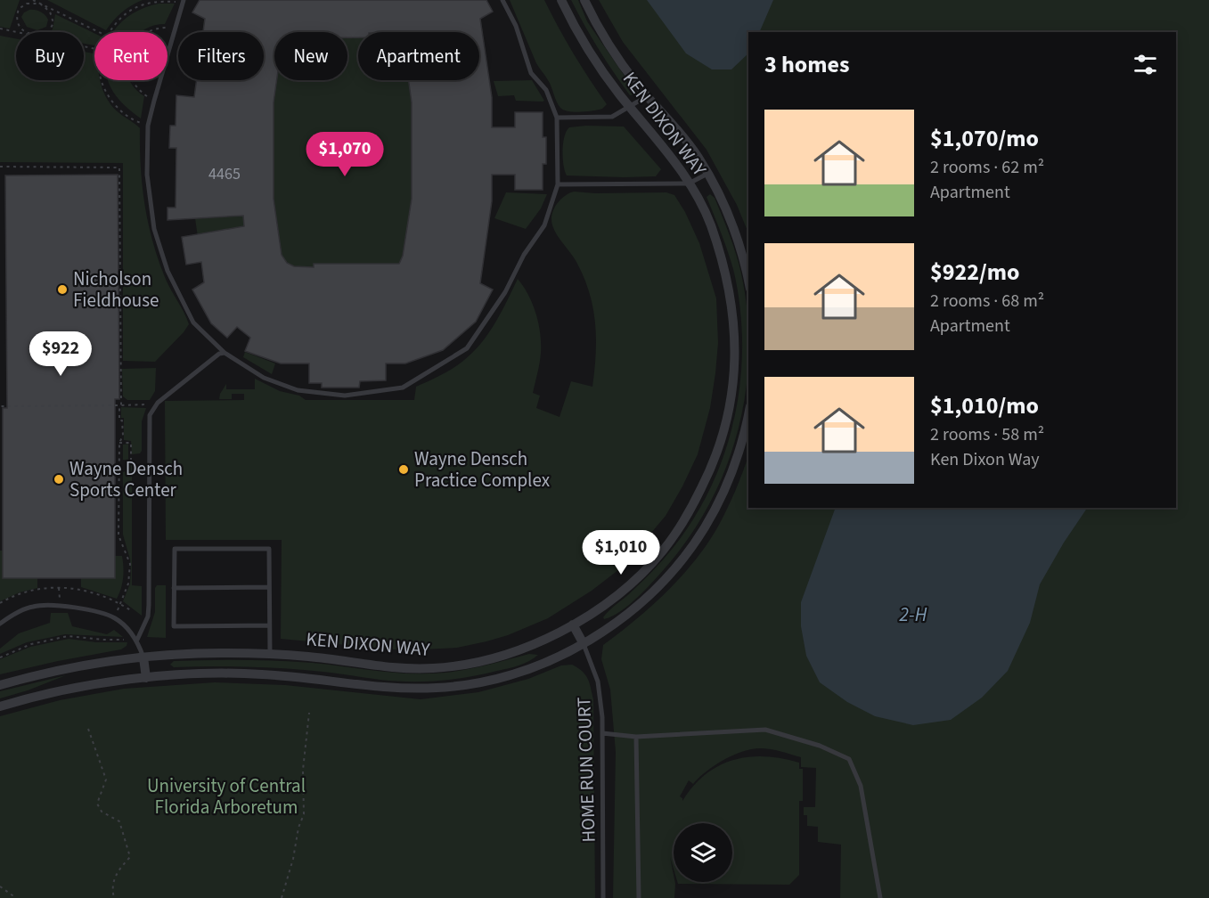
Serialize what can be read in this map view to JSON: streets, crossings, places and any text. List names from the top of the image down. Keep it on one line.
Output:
{"streets":{"street":["KEN DIXON WAY"],"lane":["HOME RUN COURT"]},"crossings":[["KEN DIXON WAY","HOME RUN COURT"]],"water":["2-H"],"parks":["University of Central Florida Arboretum"],"places":["Nicholson Fieldhouse","Wayne Densch Practice Complex","Wayne Densch Sports Center"],"house_numbers":["4465"],"page":{"chip":["Buy","Rent","Filters","New","Apartment"],"heading":"3 homes","list":[{"name":"$1,070/mo","note":"2 rooms · 62 m² · Apartment"},{"name":"$922/mo","note":"2 rooms · 68 m² · Apartment"},{"name":"$1,010/mo","note":"2 rooms · 58 m² · Ken Dixon Way"}],"price":["$1,070","$922","$1,010"]}}
